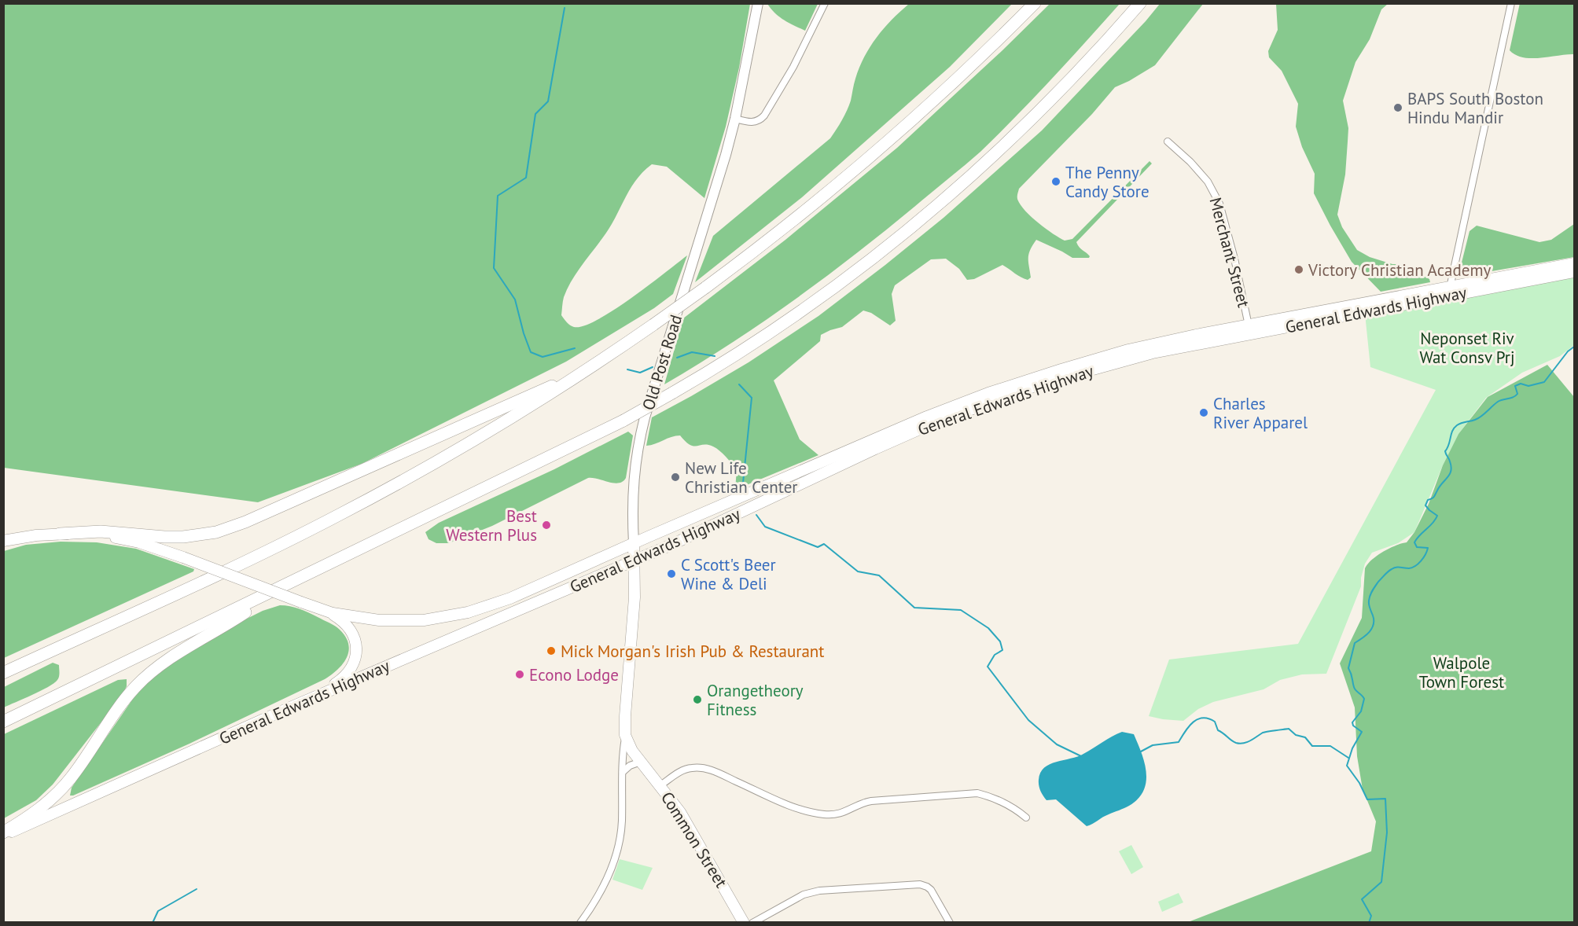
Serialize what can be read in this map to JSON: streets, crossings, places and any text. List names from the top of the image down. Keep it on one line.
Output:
{"streets":{"main road":["General Edwards Highway","Old Post Road","Common Street"],"street":["Merchant Street"]},"crossings":[["Merchant Street","General Edwards Highway"],["General Edwards Highway","Old Post Road"],["Old Post Road","Common Street"]],"parks":["Neponset Riv Wat Consv Prj","Walpole Town Forest"],"places":["BAPS South Boston Hindu Mandir","The Penny Candy Store","Victory Christian Academy","Charles River Apparel","New Life Christian Center","Best Western Plus","C Scott's Beer Wine & Deli","Mick Morgan's Irish Pub & Restaurant","Econo Lodge","Orangetheory Fitness"]}
